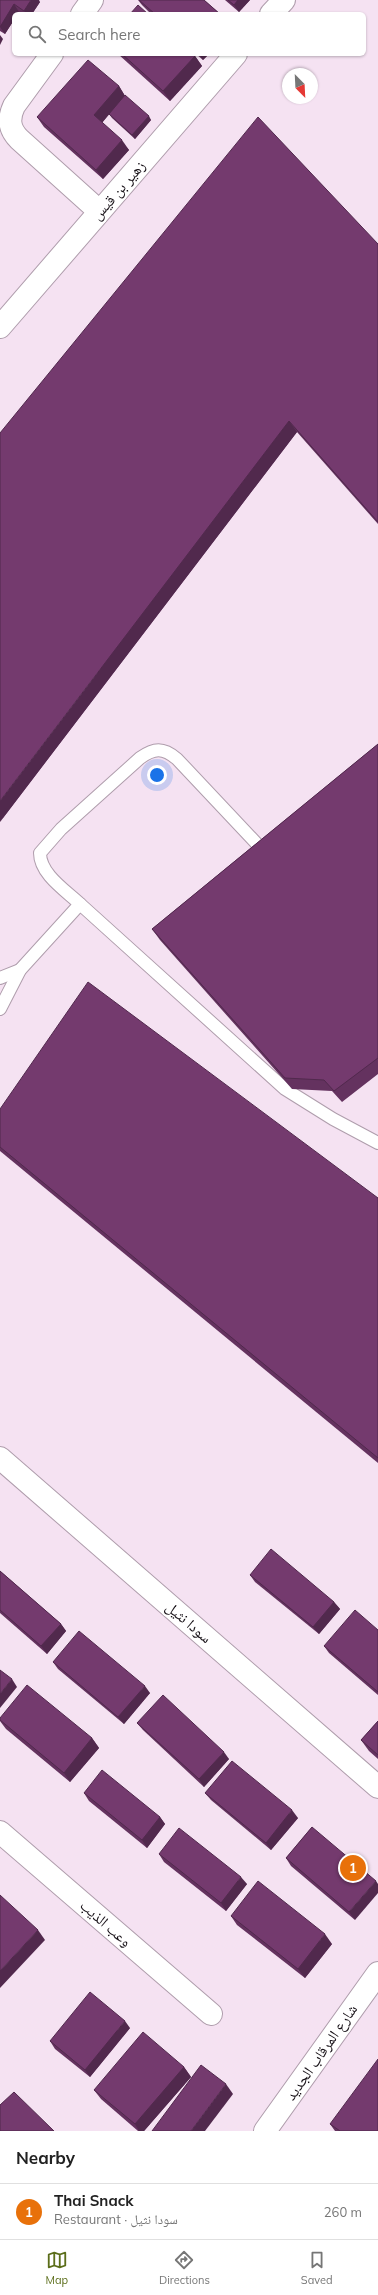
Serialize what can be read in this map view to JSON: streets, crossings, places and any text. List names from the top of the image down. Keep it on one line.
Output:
{"streets":{"street":["زهير بن قيس","سودا نثيل","وعب الذيب","شارع المرقاب الجديد"]},"north":"bottom right","page":{"search":"Search here","pins":"1","heading":"Nearby","list":[{"mark":"1","name":"Thai Snack","note":"Restaurant · سودا نثيل","value":"260 m"}],"nav":["Map","Directions","Saved"]}}
